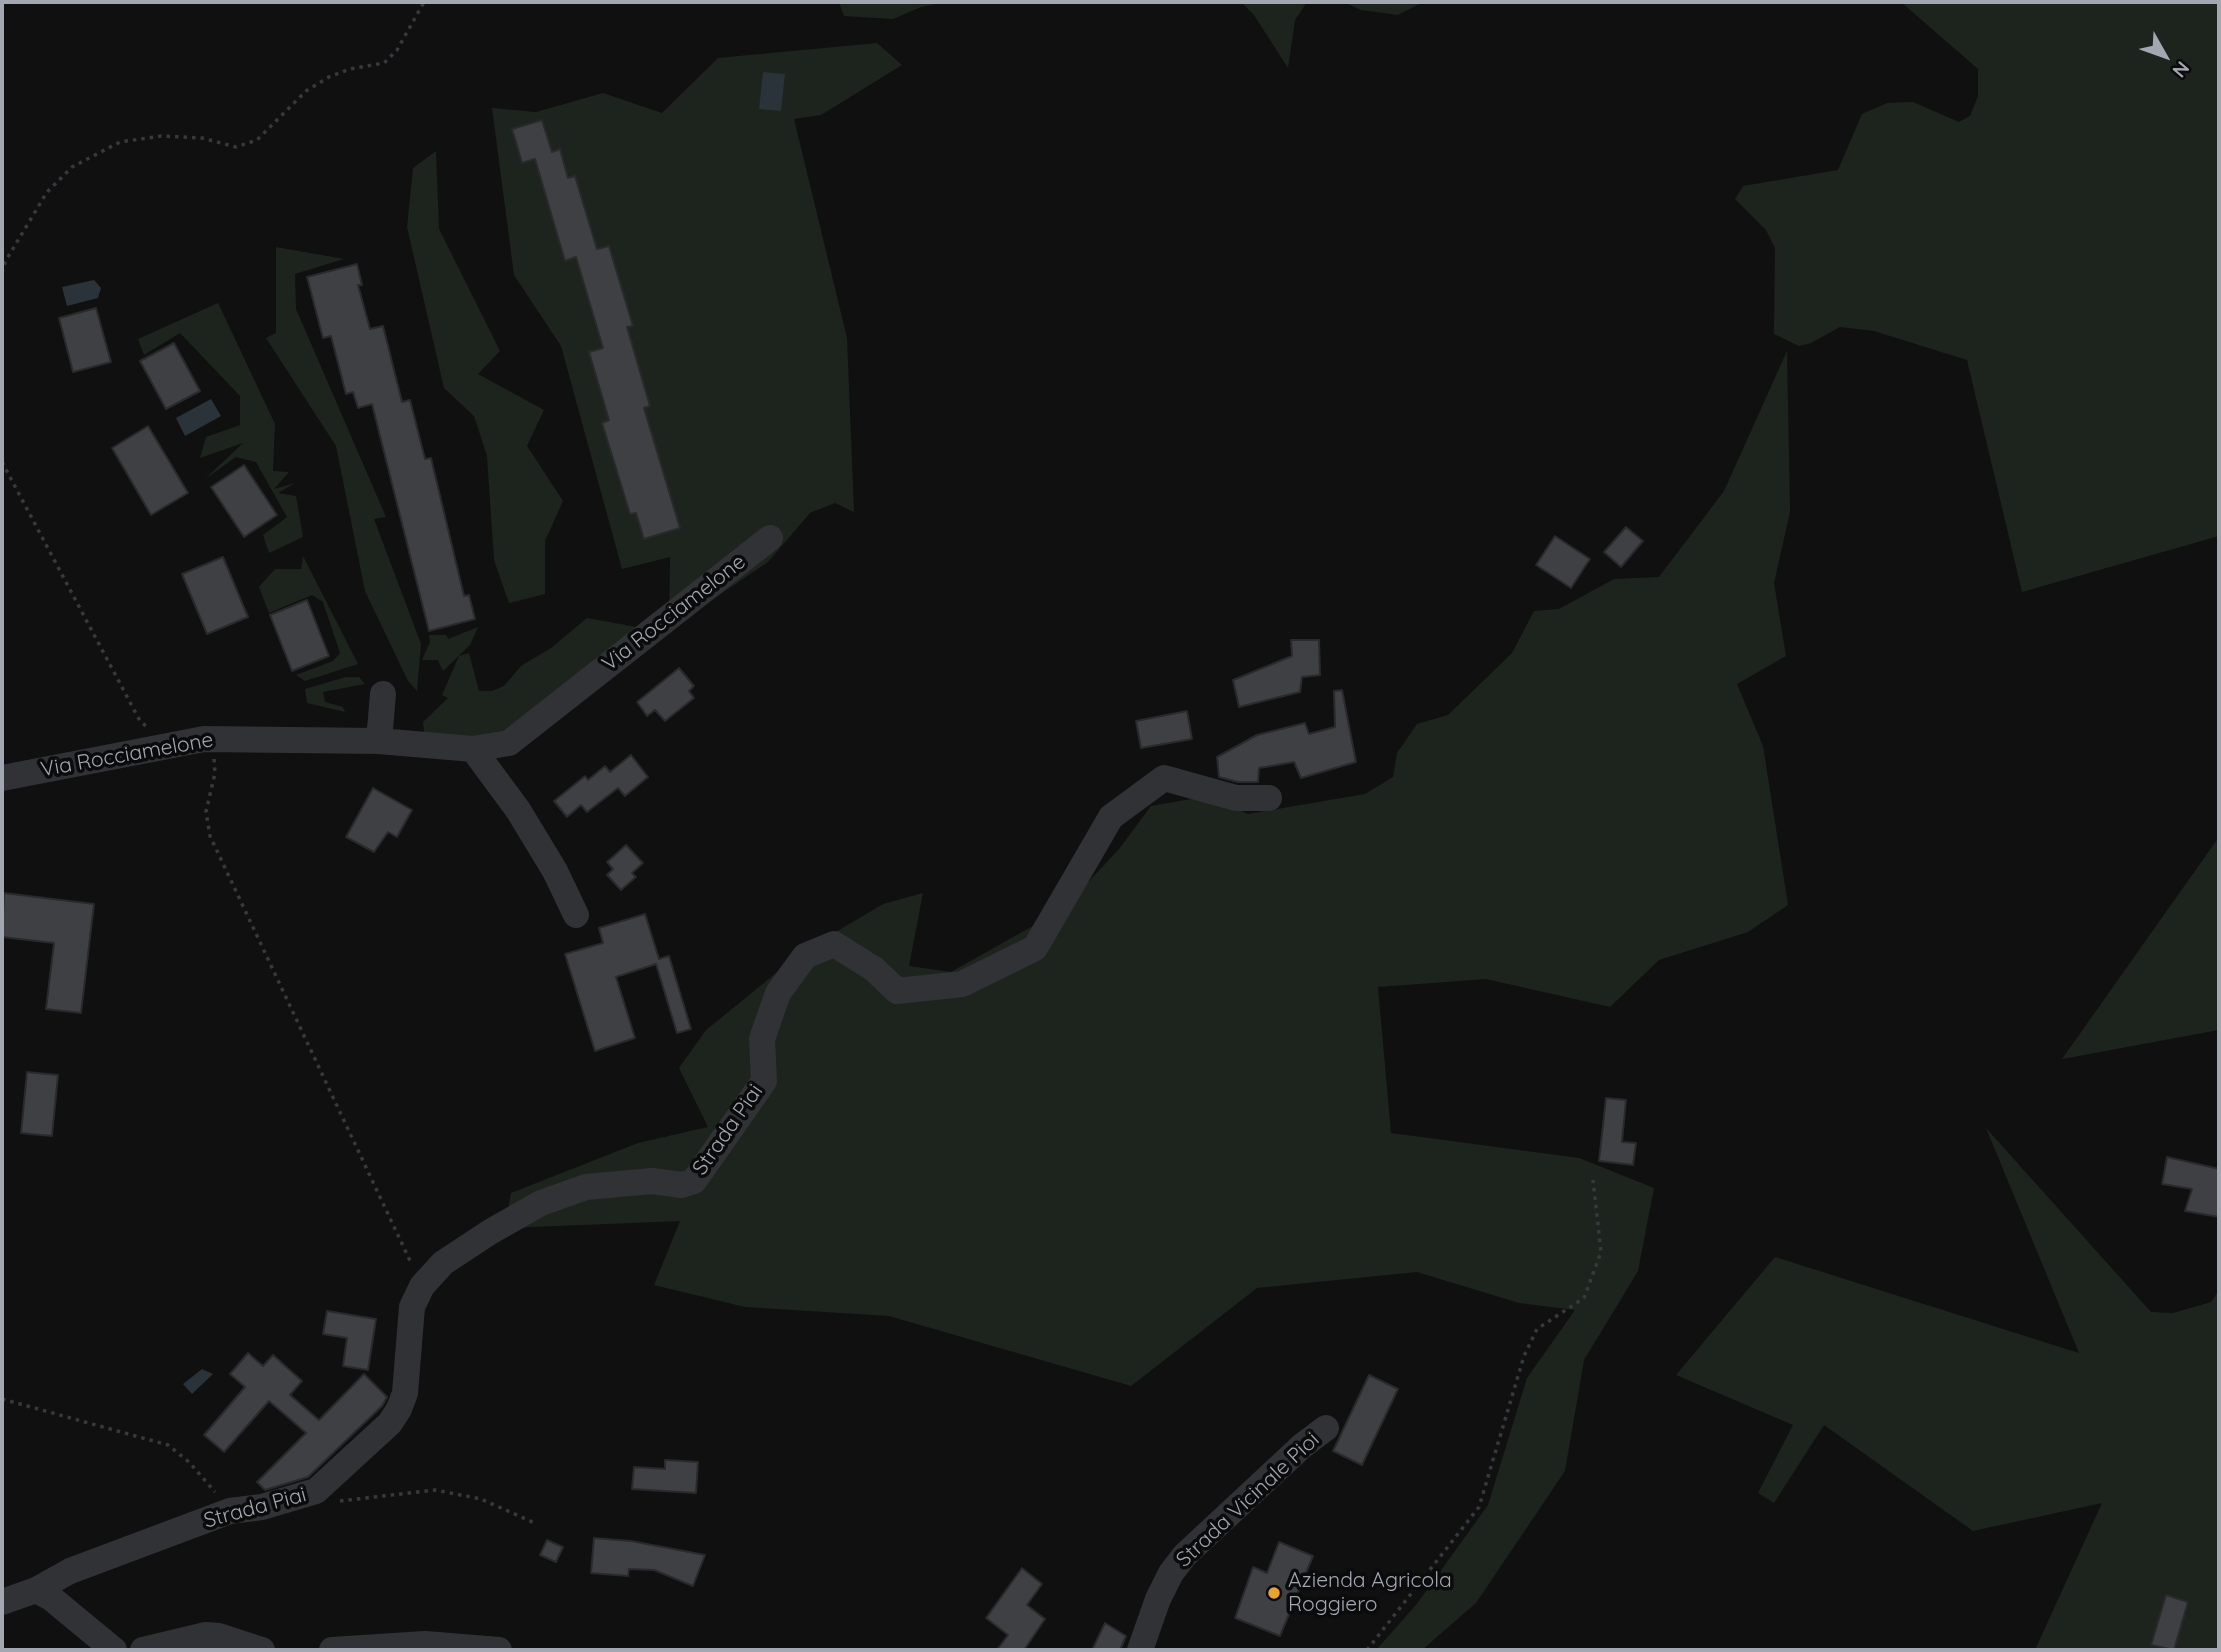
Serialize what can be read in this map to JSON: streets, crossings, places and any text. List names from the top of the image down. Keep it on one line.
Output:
{"streets":{"street":["Via Rocciamelone","Strada Piai","Strada Vicinale Pioi"]},"places":["Azienda Agricola Roggiero"],"north":"bottom right"}
